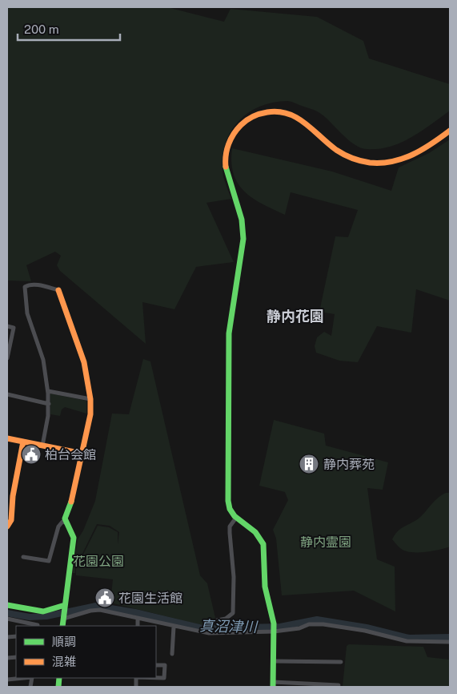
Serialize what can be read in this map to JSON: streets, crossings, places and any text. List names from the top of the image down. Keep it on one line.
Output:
{"districts":["静内花園"],"water":["真沼津川"],"parks":["静内霊園","花園公園"],"places":{"public building":["柏台会館","花園生活館"],"building":["静内葬苑"]},"legend":["順調","混雑"],"scale_bar":"200 m"}
